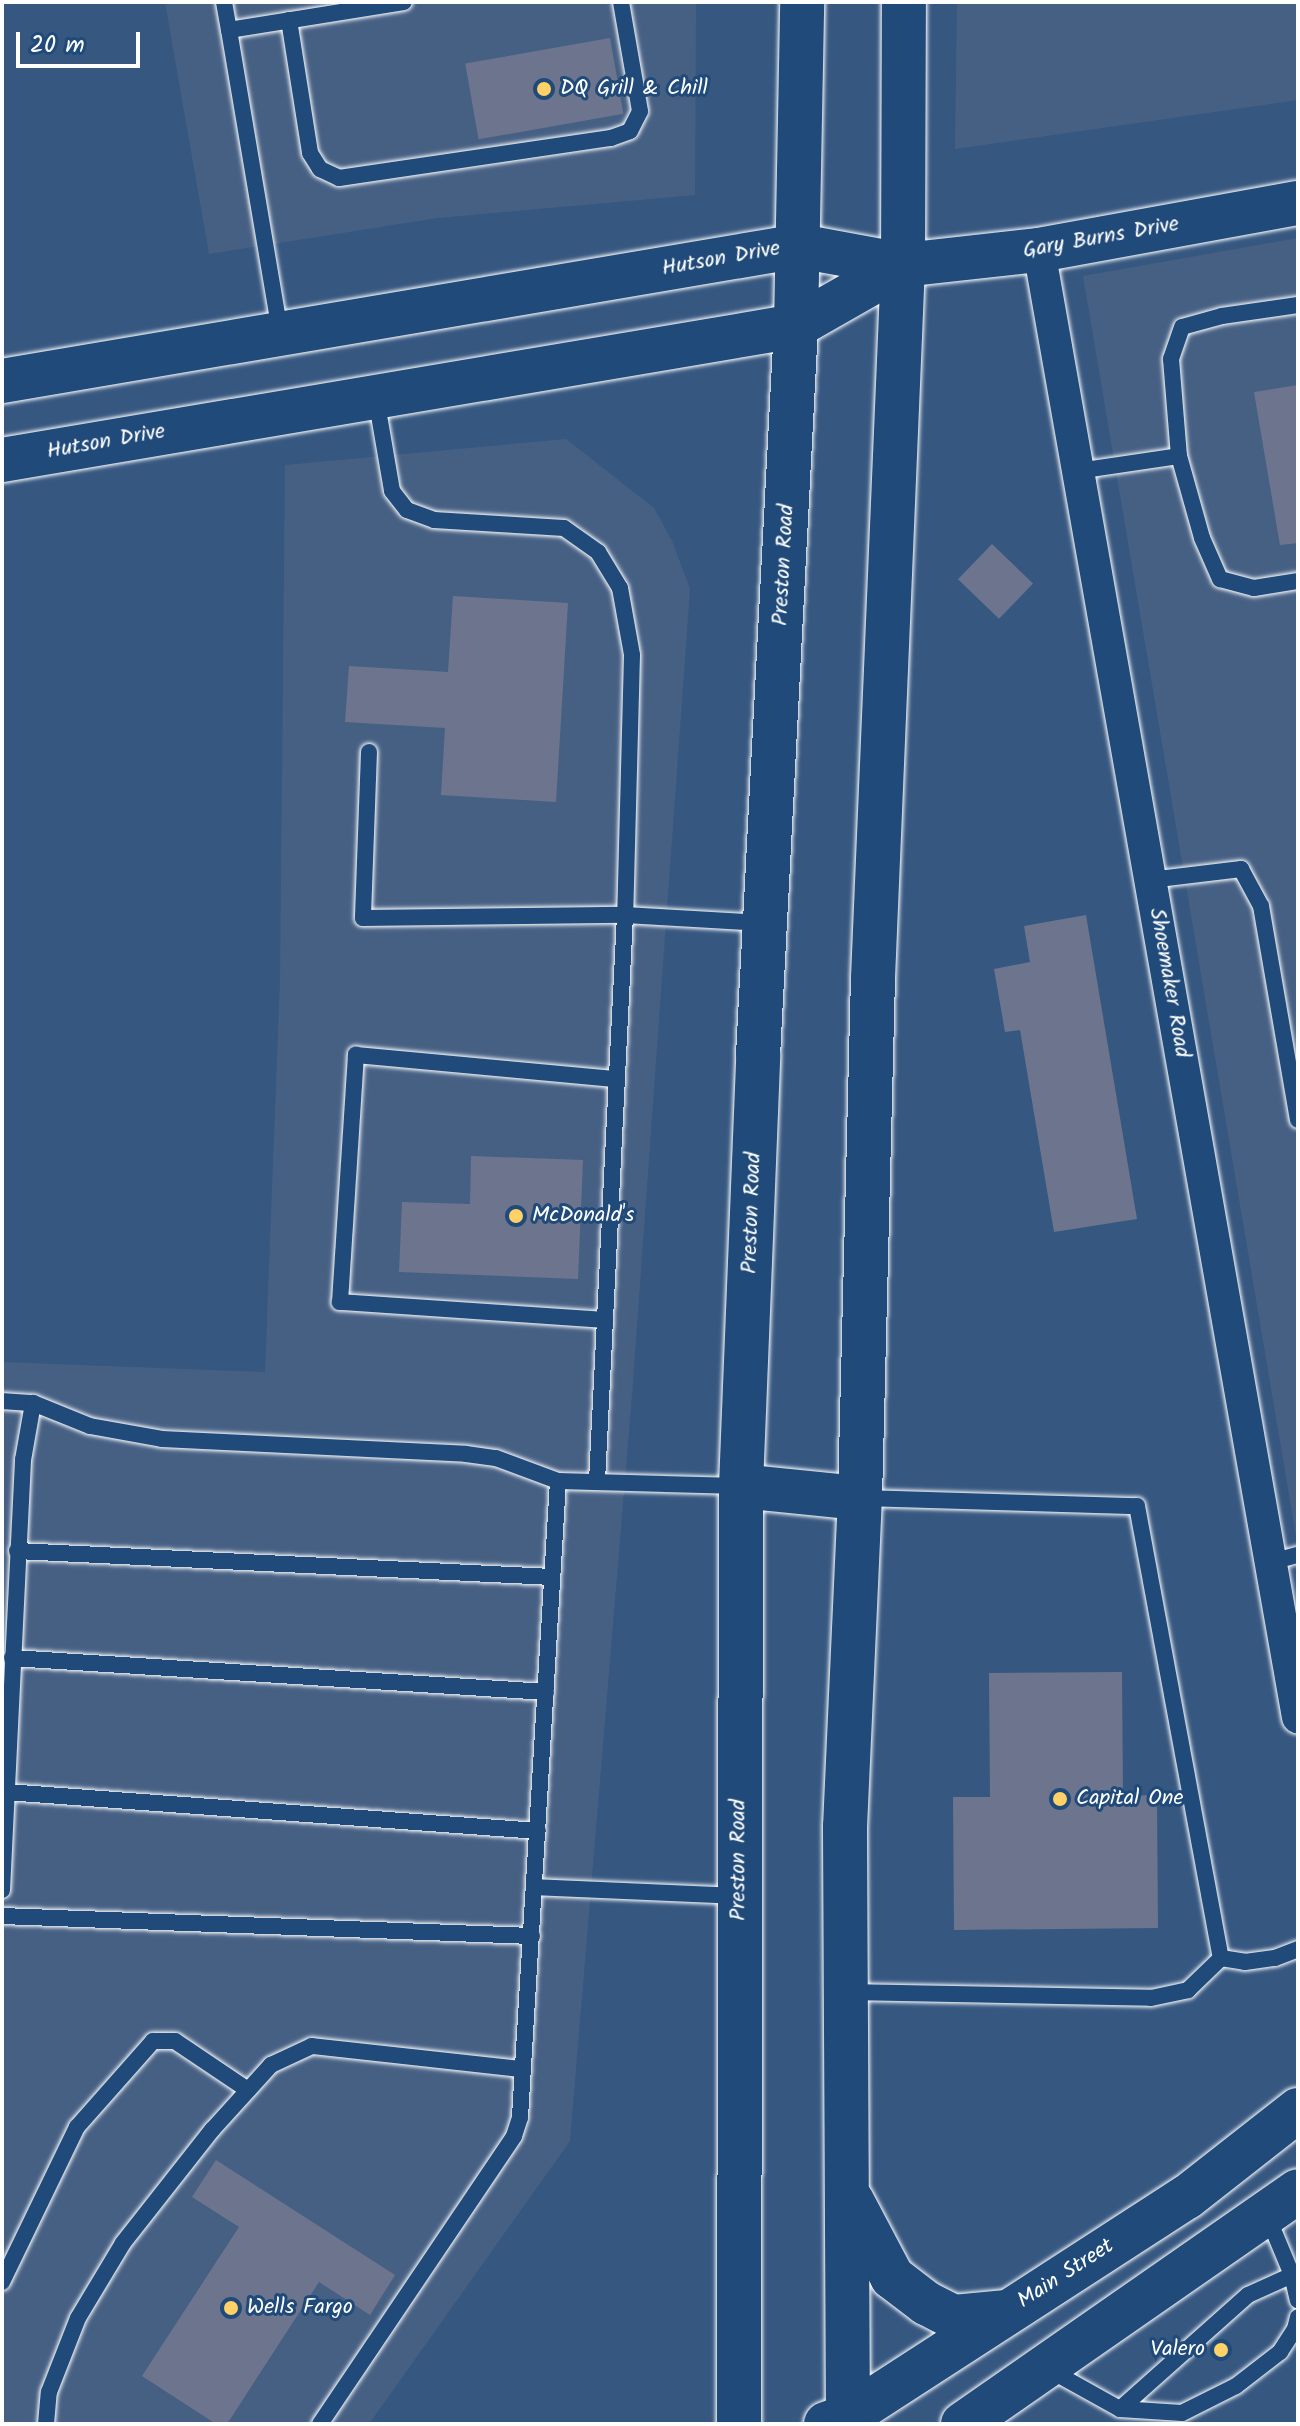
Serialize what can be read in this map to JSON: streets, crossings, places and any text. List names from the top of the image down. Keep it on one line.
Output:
{"streets":{"main road":["Gary Burns Drive","Hutson Drive","Preston Road","Main Street"],"street":["Shoemaker Road"]},"crossings":[["Gary Burns Drive","Hutson Drive"],["Gary Burns Drive","Shoemaker Road"],["Hutson Drive","Preston Road"]],"places":["DQ Grill & Chill","McDonald's","Capital One","Wells Fargo","Valero"],"scale_bar":"20 m"}
